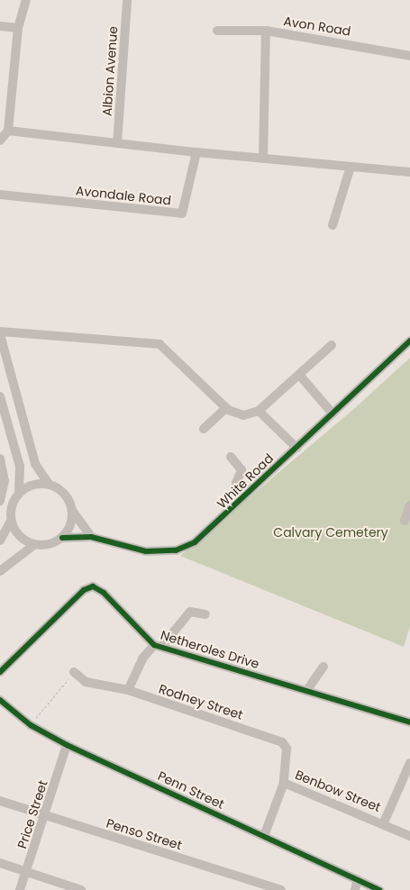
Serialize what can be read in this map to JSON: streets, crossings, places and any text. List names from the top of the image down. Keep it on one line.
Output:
{"streets":{"street":["Avon Road","Albion Avenue","Avondale Road","White Road","Netheroles Drive","Rodney Street","Penn Street","Benbow Street","Price Street","Penso Street"]},"crossings":[["Rodney Street","Benbow Street"],["Penn Street","Benbow Street"],["Penn Street","Price Street"],["Price Street","Penso Street"]],"parks":["Calvary Cemetery"]}
